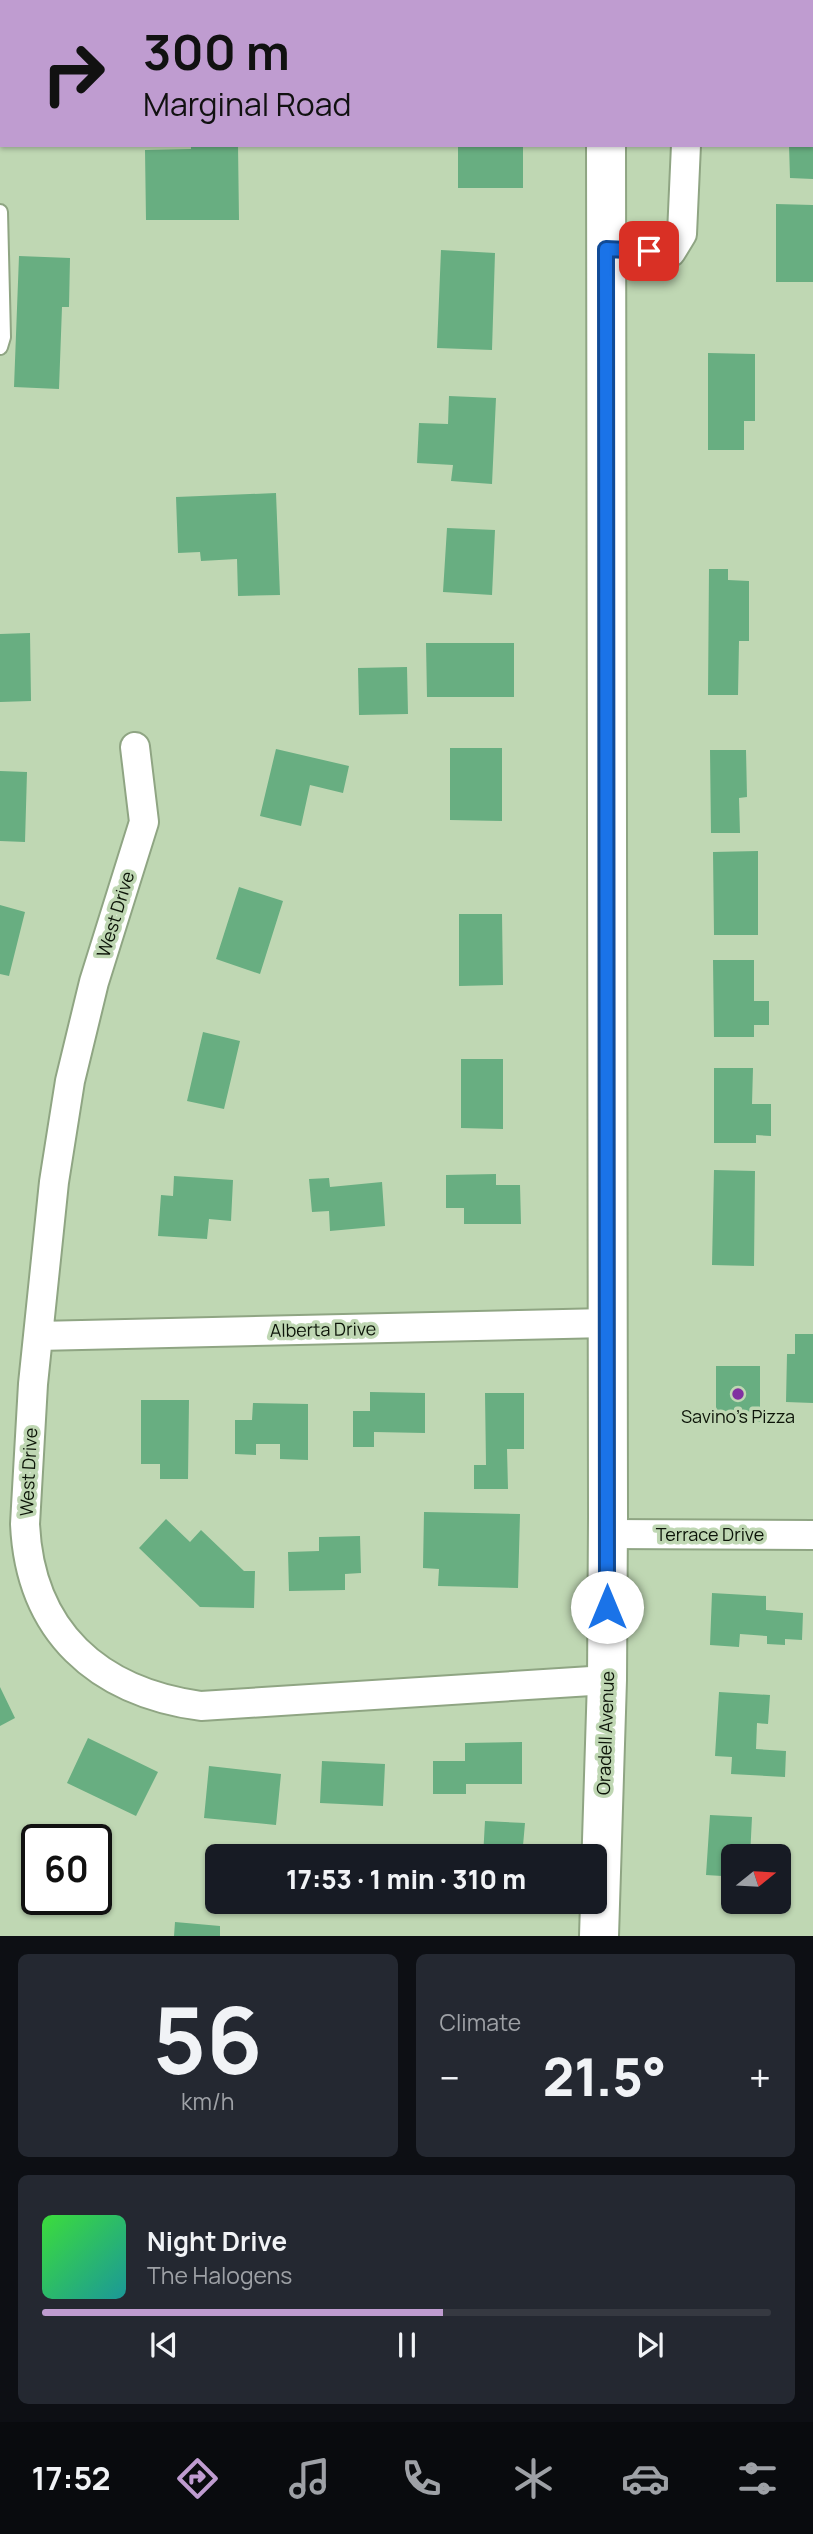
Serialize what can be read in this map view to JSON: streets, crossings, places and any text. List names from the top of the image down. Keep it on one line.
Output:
{"streets":{"main road":["Oradell Avenue"],"street":["West Drive","Alberta Drive","Terrace Drive"]},"crossings":[["West Drive","Alberta Drive"],["West Drive","Oradell Avenue"],["Alberta Drive","Oradell Avenue"],["Terrace Drive","Oradell Avenue"]],"places":["Savino's Pizza"],"north":"right","page":{"turn":["300 m","Marginal Road"],"limit":"60","trip":"17:53 · 1 min · 310 m","tile":[["56","km/h"],"Climate"],"heat":["−","21.5°","+"],"song":["Night Drive","The Halogens"],"tabs":"17:52"}}
